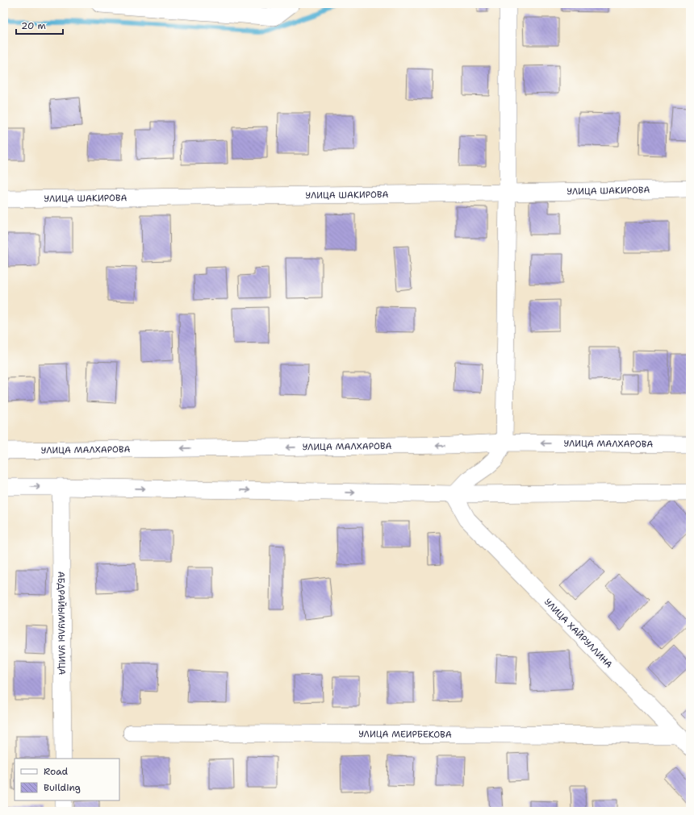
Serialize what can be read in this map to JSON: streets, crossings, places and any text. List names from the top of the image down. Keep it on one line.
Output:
{"streets":{"street":["УЛИЦА ШАКИРОВА","УЛИЦА МАЛХАРОВА","АБДРАЙЫМУЛЫ УЛИЦА","УЛИЦА ХАЙРУЛЛИНА","УЛИЦА МЕИРБЕКОВА"]},"crossings":[["УЛИЦА ХАЙРУЛЛИНА","УЛИЦА МЕИРБЕКОВА"]],"legend":["Road","Building"],"scale_bar":"20 m"}
